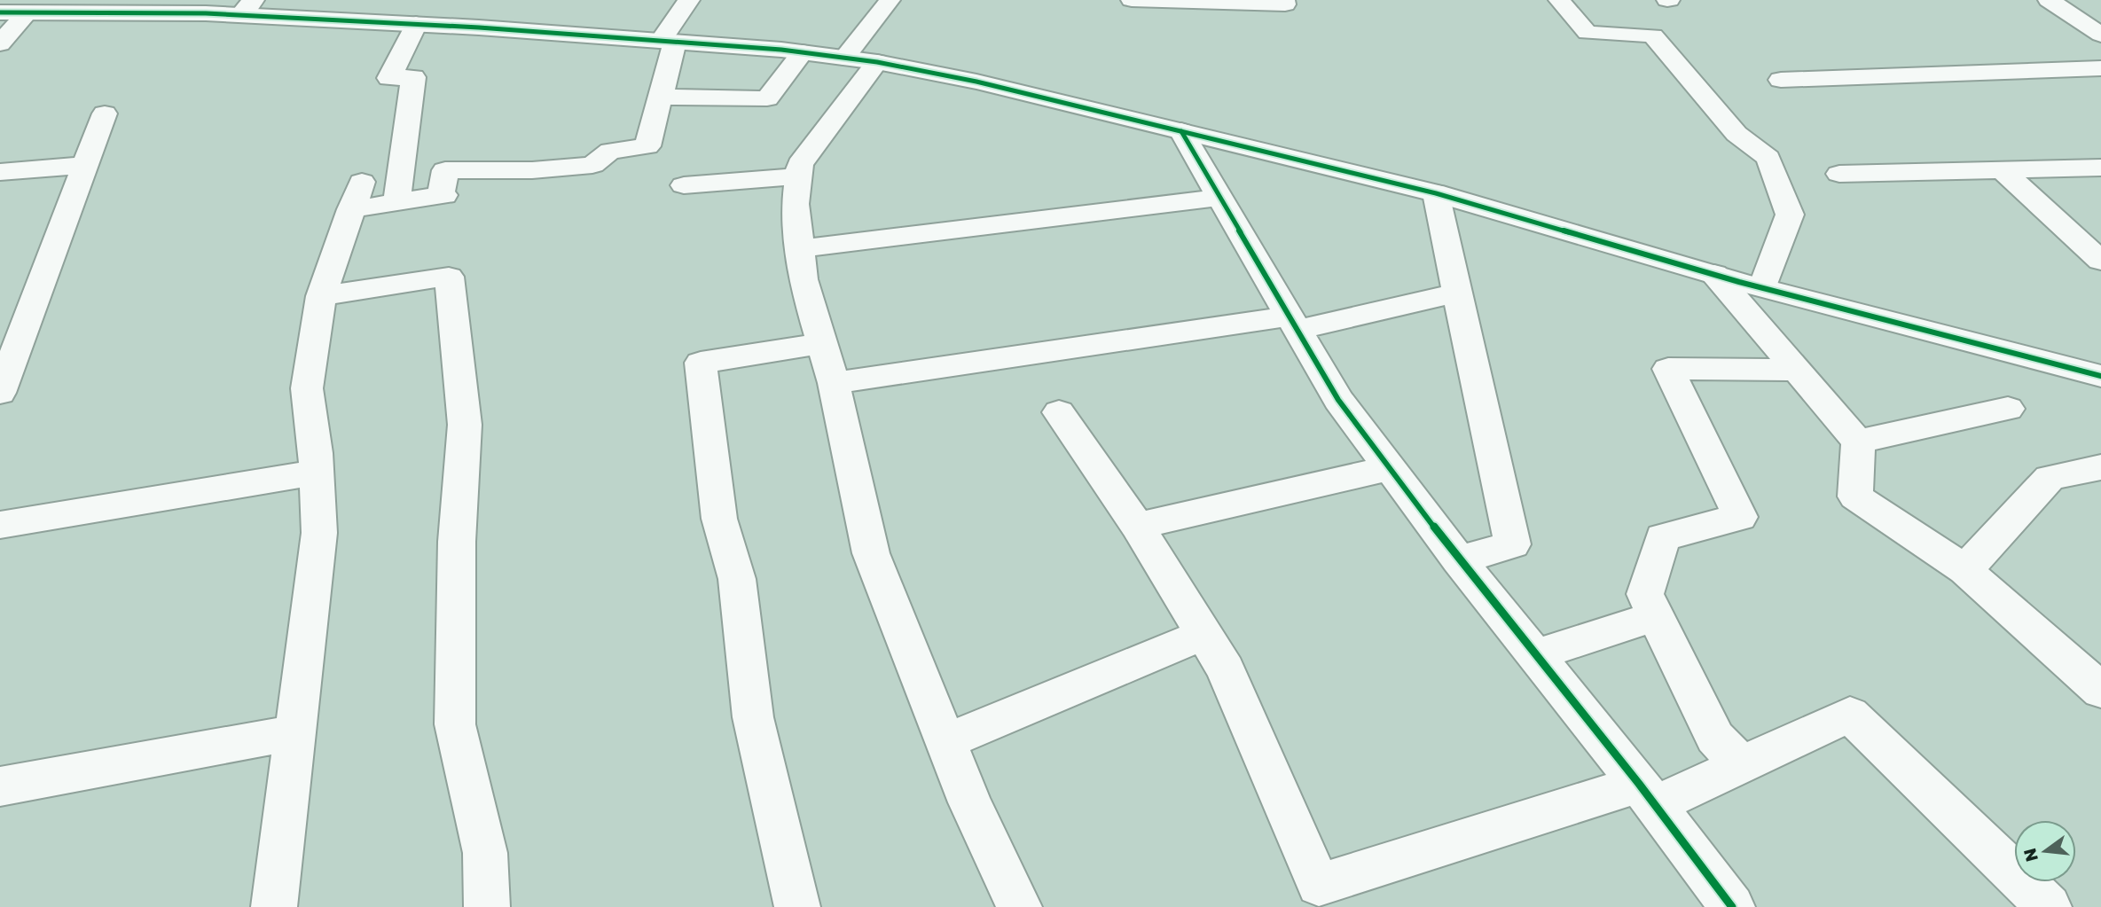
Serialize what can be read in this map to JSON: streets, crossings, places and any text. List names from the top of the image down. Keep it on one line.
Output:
{"north":"left"}
